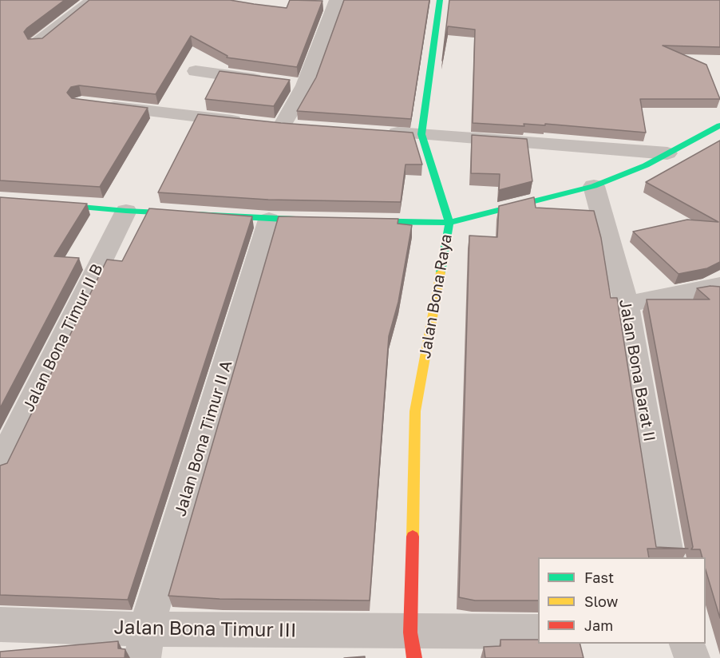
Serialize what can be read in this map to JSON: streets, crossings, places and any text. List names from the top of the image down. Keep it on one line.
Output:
{"streets":{"street":["Jalan Bona Raya","Jalan Bona Timur II B","Jalan Bona Barat II","Jalan Bona Timur II A","Jalan Bona Timur III"]},"crossings":[["Jalan Bona Raya","Jalan Bona Barat II"],["Jalan Bona Raya","Jalan Bona Timur III"],["Jalan Bona Timur II A","Jalan Bona Timur III"]],"legend":["Fast","Slow","Jam"]}
